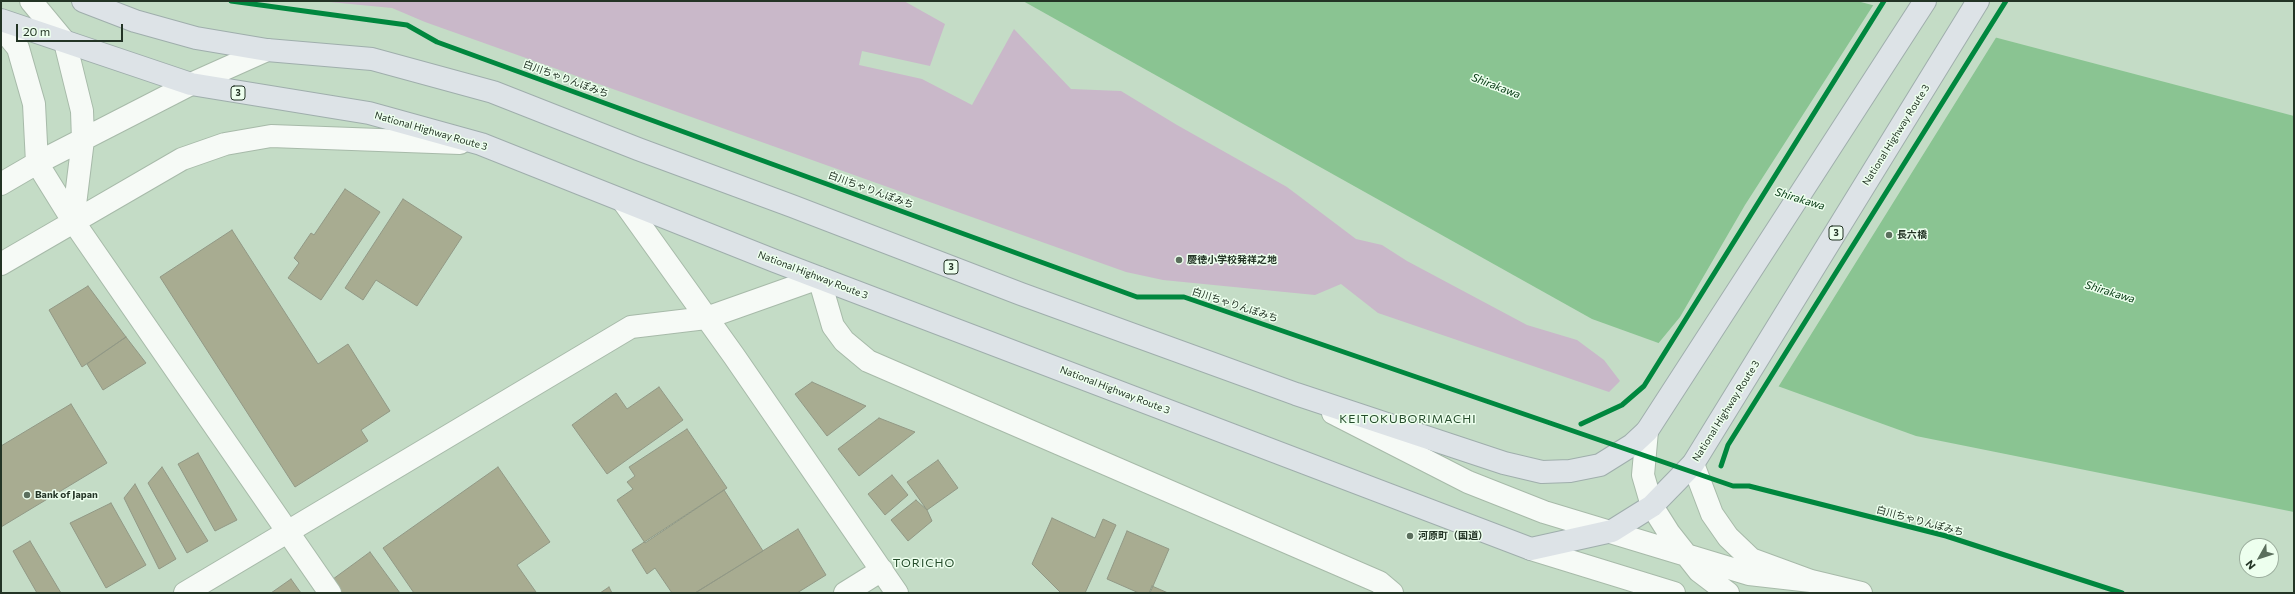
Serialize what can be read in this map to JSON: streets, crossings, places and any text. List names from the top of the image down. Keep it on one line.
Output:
{"streets":{"highway":["3","National Highway Route 3"],"cycle path":["白川ちゃりんぽみち"]},"districts":["KEITOKUBORIMACHI","TORICHO"],"water":["Shirakawa"],"places":["長六橋","慶徳小学校発祥之地","Bank of Japan","河原町（国道）"],"scale_bar":"20 m","north":"bottom left"}
